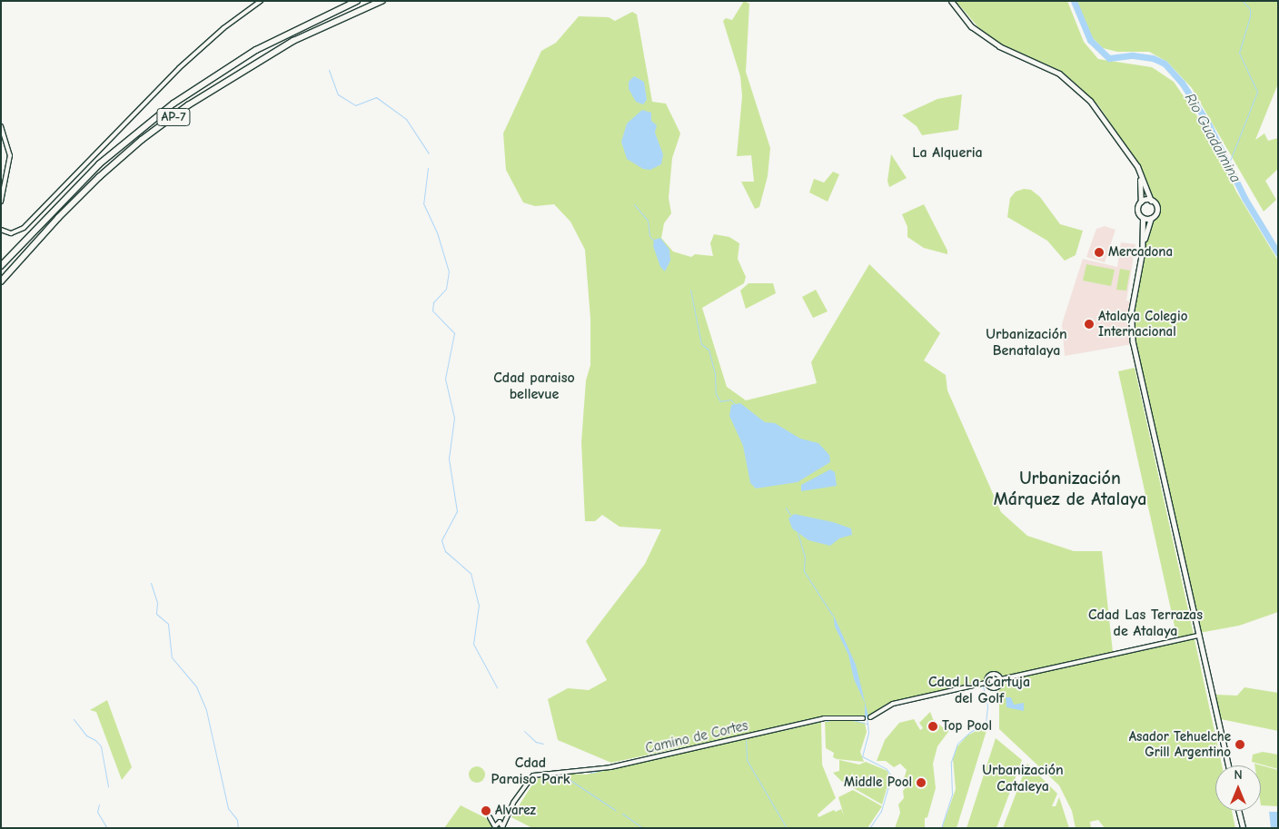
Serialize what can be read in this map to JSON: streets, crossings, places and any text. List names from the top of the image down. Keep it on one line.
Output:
{"streets":{"highway":["AP-7"],"street":["Camino de Cortes"]},"districts":["La Alqueria","Urbanización Benatalaya","Cdad paraiso bellevue","Urbanización Márquez de Atalaya","Cdad Las Terrazas de Atalaya","Cdad La Cartuja del Golf","Cdad Paraiso Park","Urbanización Cataleya"],"water":["Rio Guadalmina"],"places":["Mercadona","Atalaya Colegio Internacional","Top Pool","Asador Tehuelche Grill Argentino","Middle Pool","Alvarez"],"north":"top"}
